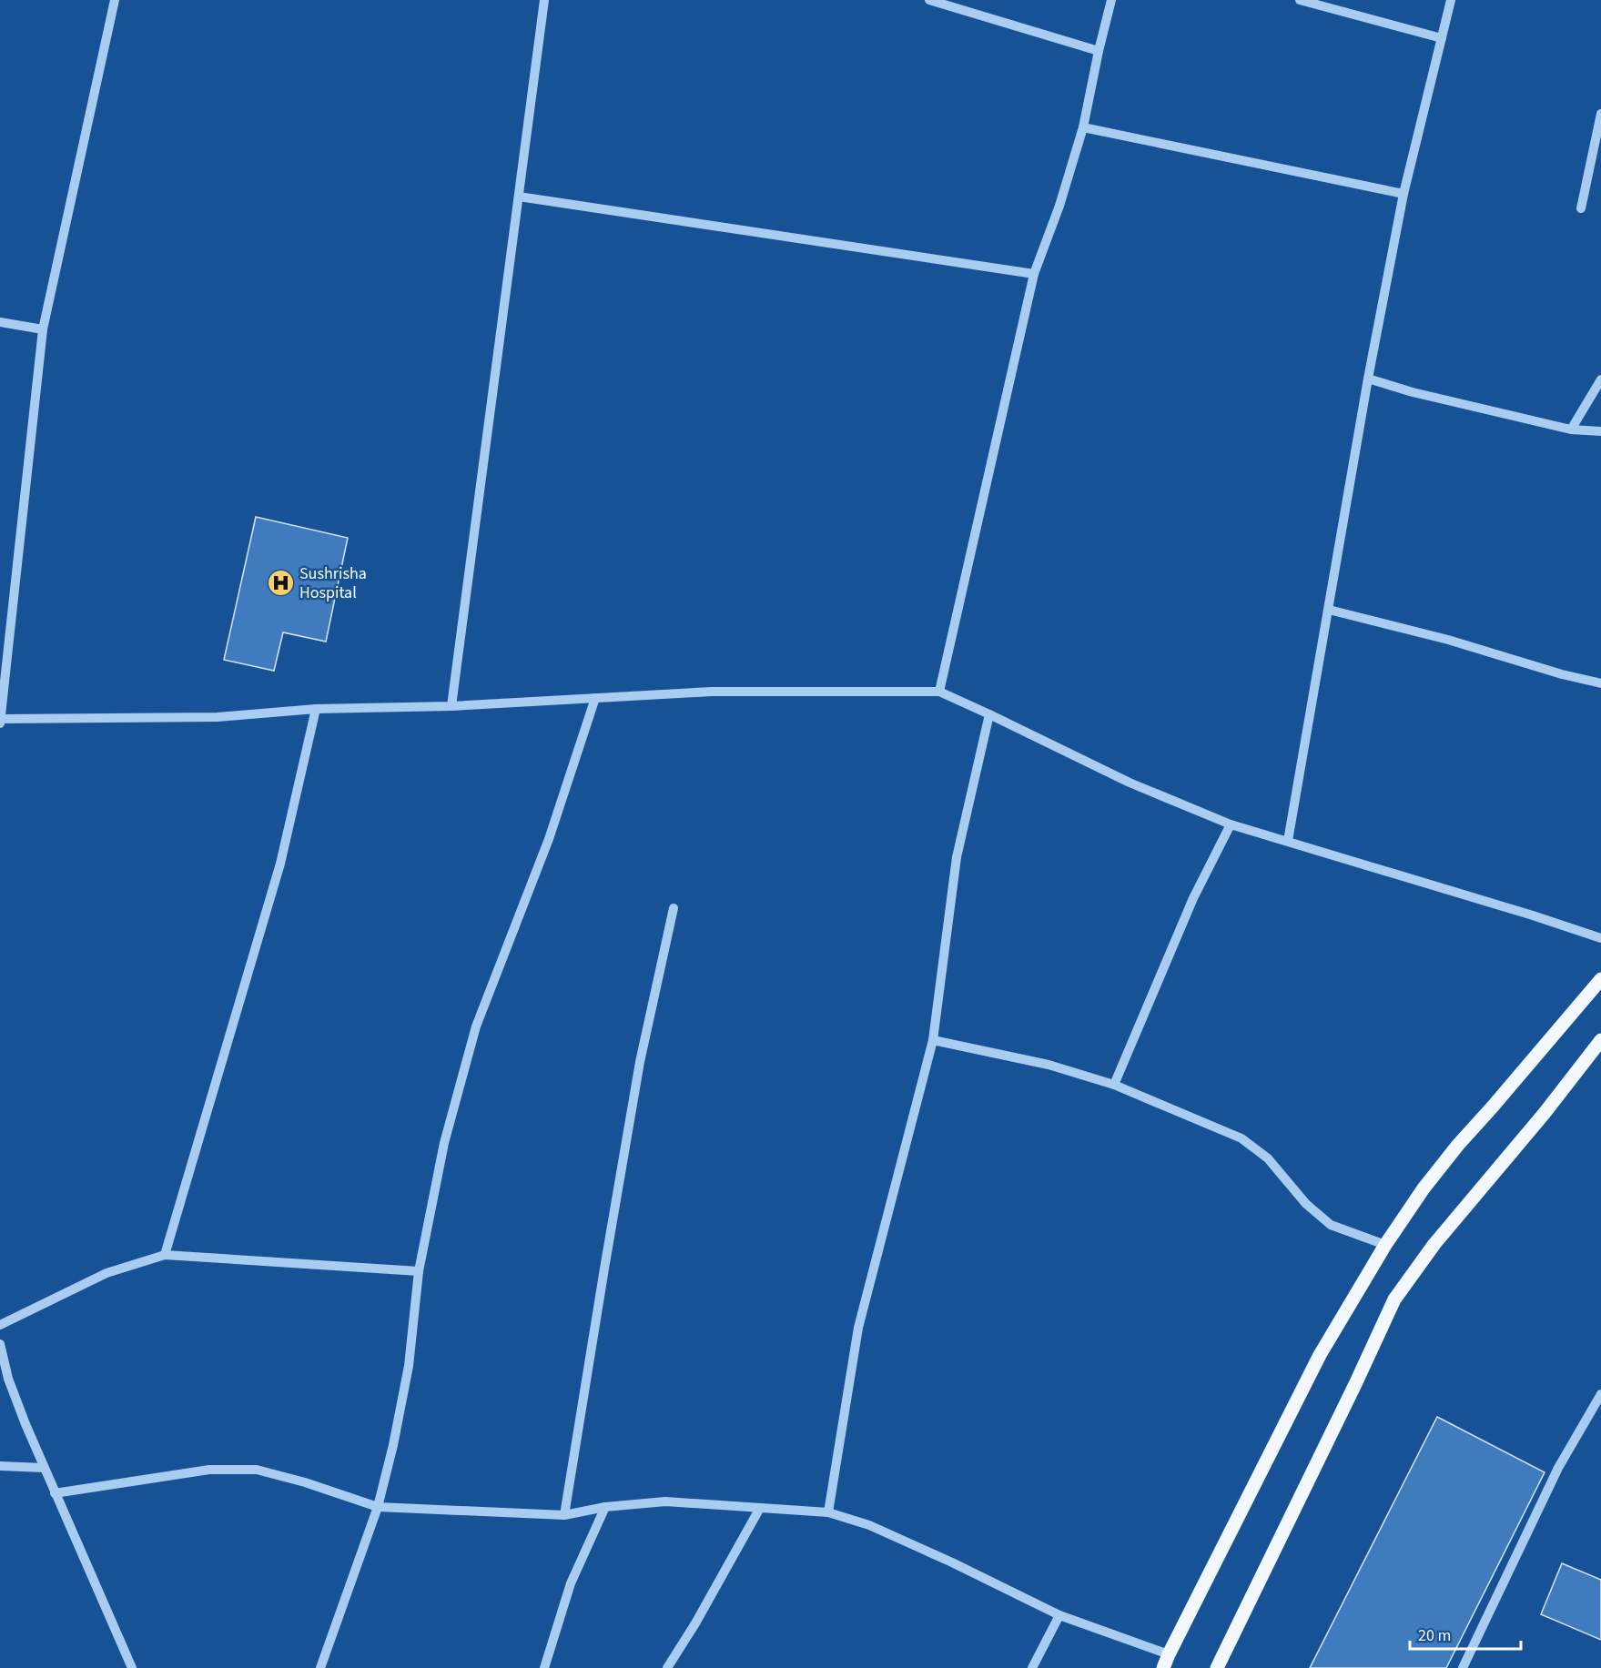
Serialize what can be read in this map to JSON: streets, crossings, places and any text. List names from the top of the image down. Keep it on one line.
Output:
{"places":{"hospital":["Sushrisha Hospital"]},"scale_bar":"20 m"}
